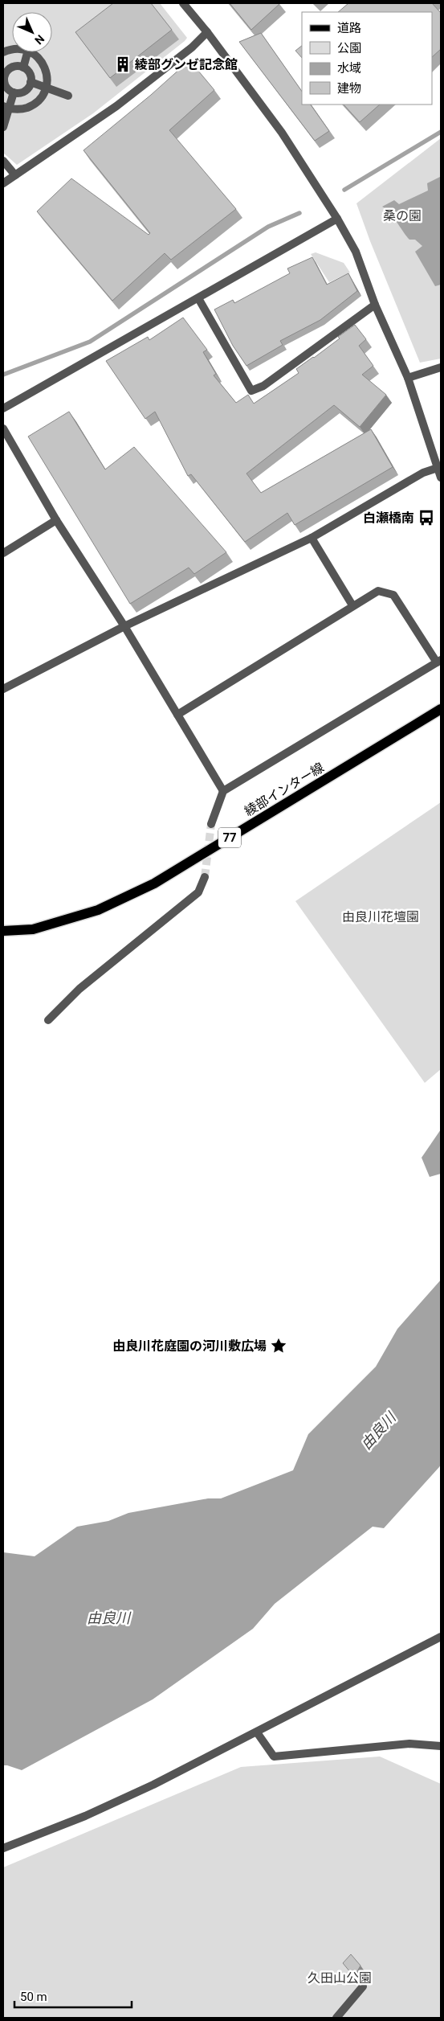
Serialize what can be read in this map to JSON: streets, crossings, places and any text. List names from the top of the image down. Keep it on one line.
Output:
{"streets":{"main road":["綾部インター線","77"]},"water":["由良川"],"parks":["桑の園","由良川花壇園","久田山公園"],"places":{"building":["綾部グンゼ記念館"],"bus stop":["白瀬橋南"],"place":["由良川花庭園の河川敷広場"]},"legend":["道路","公園","水域","建物"],"scale_bar":"50 m","north":"bottom right"}
